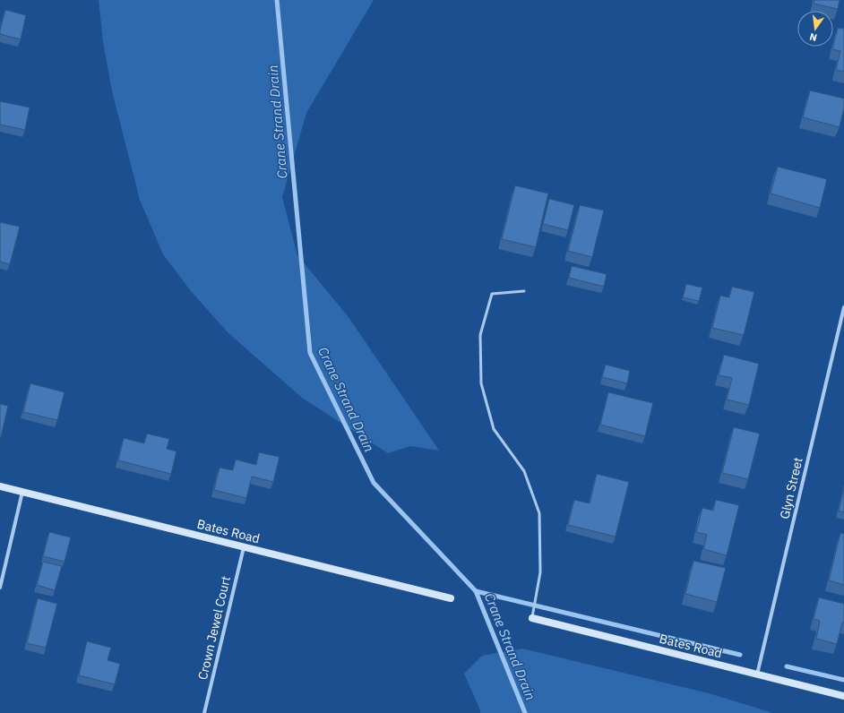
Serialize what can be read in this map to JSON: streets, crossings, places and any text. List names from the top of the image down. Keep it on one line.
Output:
{"streets":{"street":["Glyn Street","Bates Road","Crown Jewel Court"]},"crossings":[["Glyn Street","Bates Road"],["Bates Road","Crown Jewel Court"]],"water":["Crane Strand Drain"],"north":"bottom"}
